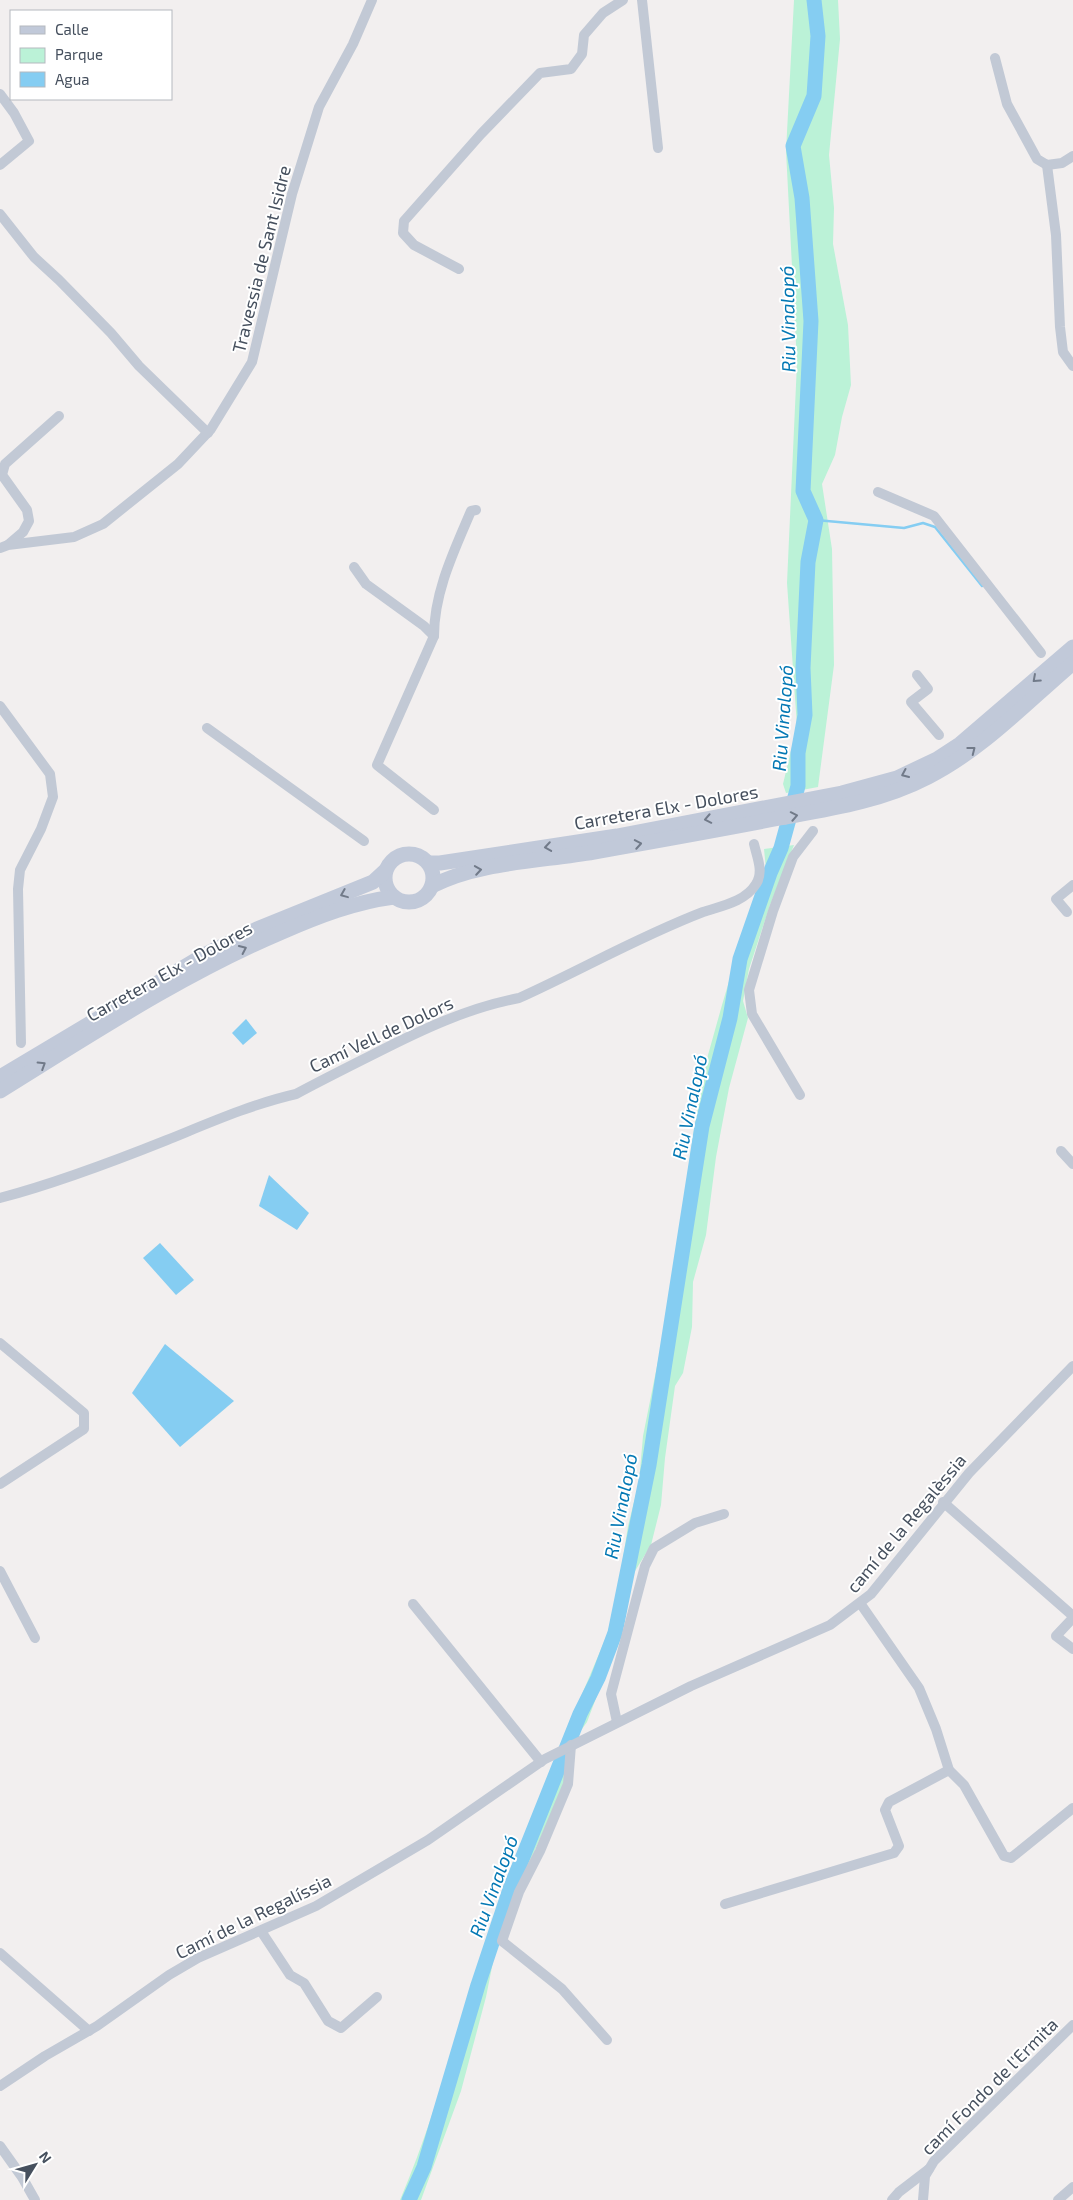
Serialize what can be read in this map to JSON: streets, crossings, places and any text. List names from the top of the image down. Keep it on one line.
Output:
{"streets":{"main road":["Carretera Elx - Dolores"],"street":["Travessia de Sant Isidre","Camí Vell de Dolors","camí de la Regalèssia","Camí de la Regalíssia","camí Fondo de l'Ermita"]},"crossings":[["camí de la Regalèssia","Camí de la Regalíssia"]],"water":["Riu Vinalopó"],"legend":["Calle","Parque","Agua"],"north":"top right"}
